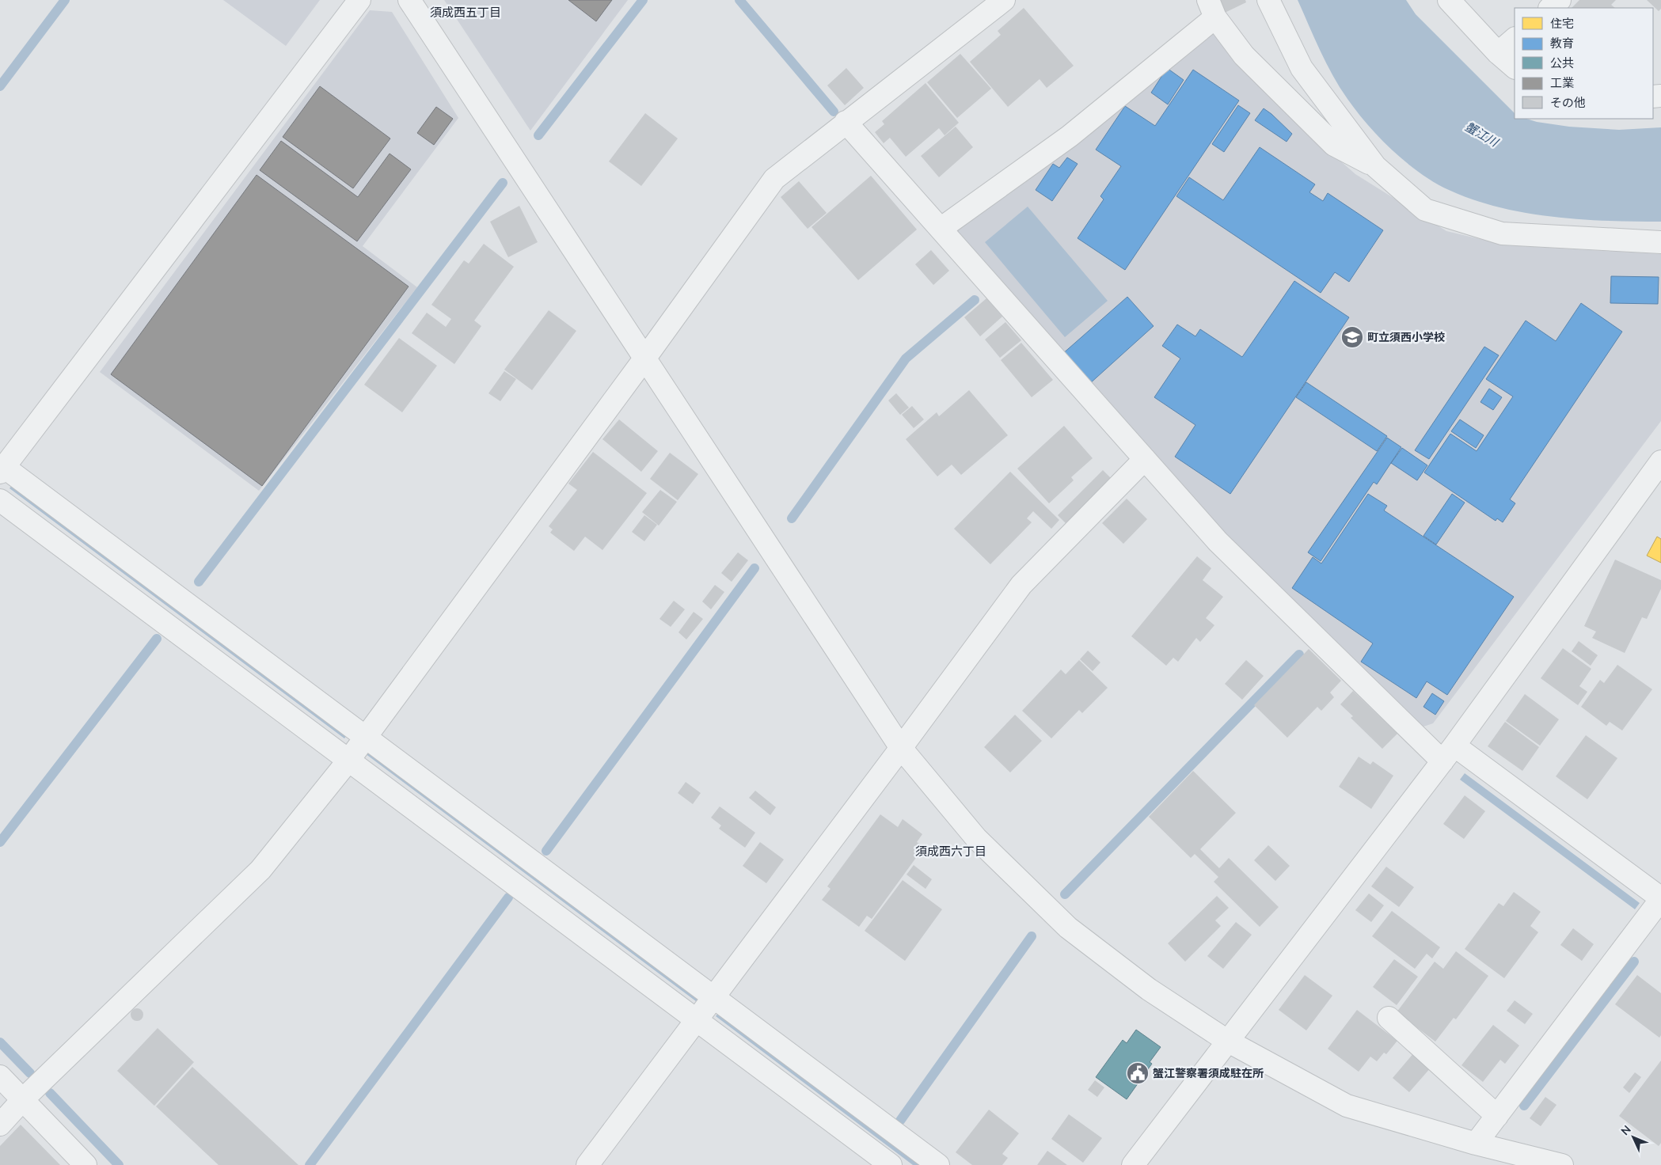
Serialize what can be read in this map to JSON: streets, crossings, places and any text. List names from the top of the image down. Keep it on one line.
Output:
{"districts":["須成西五丁目","須成西六丁目"],"water":["蟹江川"],"places":{"school or university":["町立須西小学校"],"public building":["蟹江警察署須成駐在所"]},"legend":["住宅","教育","公共","工業","その他"],"north":"top left"}
